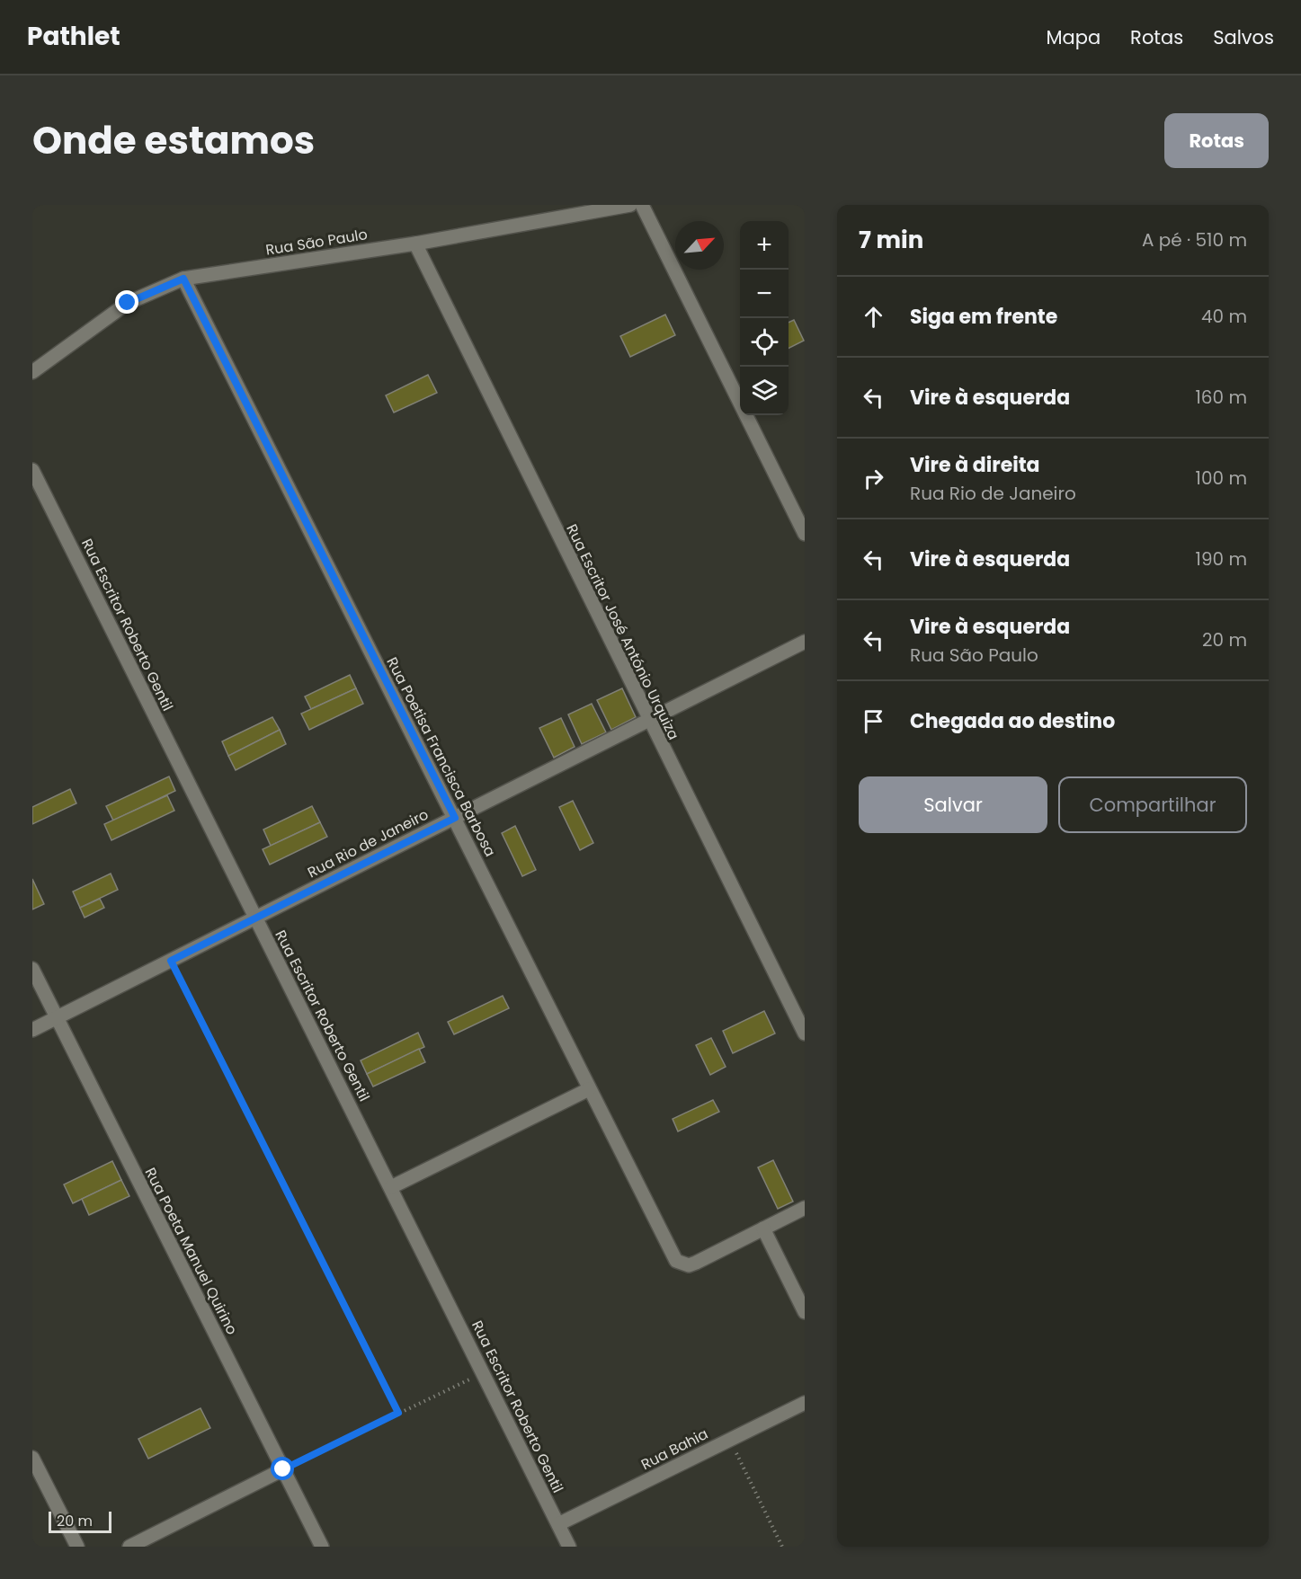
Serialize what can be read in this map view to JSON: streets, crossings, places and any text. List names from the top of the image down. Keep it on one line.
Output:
{"streets":{"street":["Rua São Paulo","Rua Escritor Roberto Gentil","Rua Escritor José António Urquiza","Rua Poetisa Francisca Barbosa","Rua Rio de Janeiro","Rua Poeta Manuel Quirino","Rua Bahia"]},"crossings":[["Rua São Paulo","Rua Escritor José António Urquiza"],["Rua São Paulo","Rua Poetisa Francisca Barbosa"],["Rua Escritor Roberto Gentil","Rua Rio de Janeiro"],["Rua Escritor Roberto Gentil","Rua Bahia"],["Rua Escritor José António Urquiza","Rua Rio de Janeiro"],["Rua Poetisa Francisca Barbosa","Rua Rio de Janeiro"],["Rua Rio de Janeiro","Rua Poeta Manuel Quirino"]],"scale_bar":"20 m","north":"top right","page":{"header":"Pathlet","nav":["Mapa","Rotas","Salvos"],"title":"Onde estamos","buttons":["Rotas",["Salvar","Compartilhar"]],"heading":["7 min","A pé · 510 m"],"map_buttons":["+","−"],"list":[["Siga em frente","40 m"],["Vire à esquerda","160 m"],["Vire à direita","Rua Rio de Janeiro","100 m"],["Vire à esquerda","190 m"],["Vire à esquerda","Rua São Paulo","20 m"],"Chegada ao destino"],"scale":"20 m"}}
